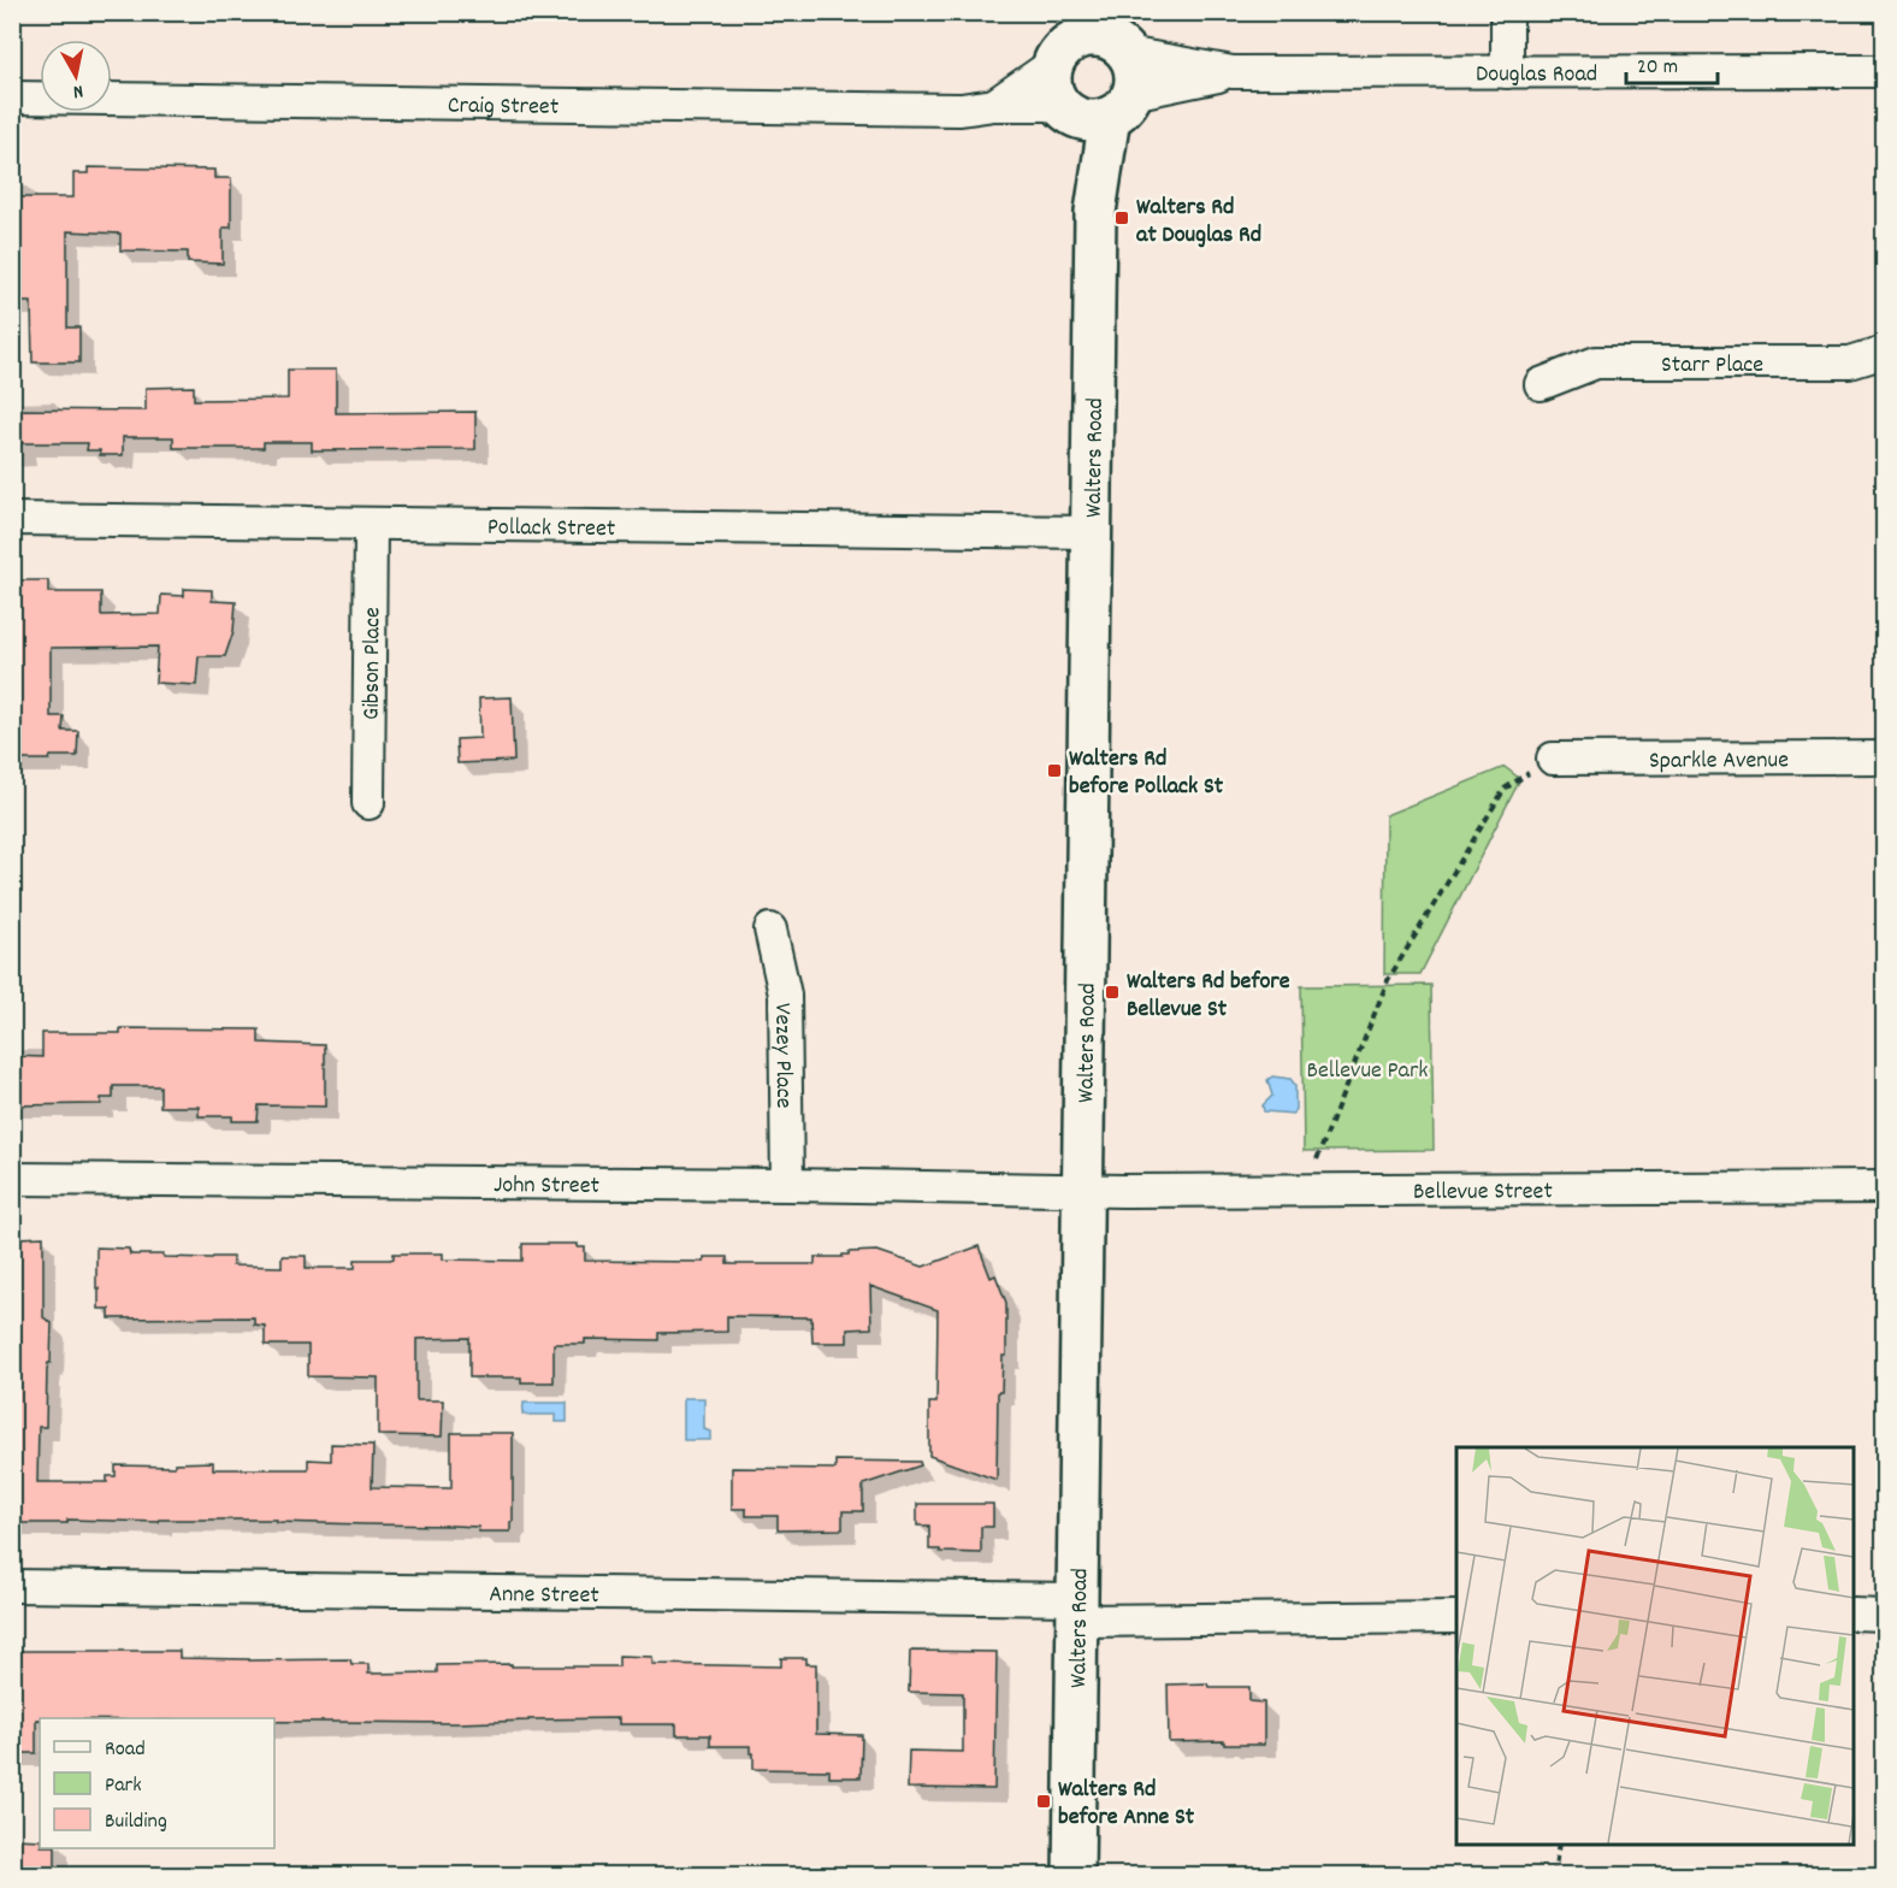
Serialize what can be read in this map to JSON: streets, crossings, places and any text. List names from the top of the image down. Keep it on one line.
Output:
{"streets":{"main road":["Walters Road"],"street":["Douglas Road","Craig Street","Starr Place","Pollack Street","Gibson Place","Sparkle Avenue","Vezey Place","John Street","Bellevue Street","Anne Street"]},"crossings":[["Douglas Road","Craig Street"],["Douglas Road","Walters Road"],["Craig Street","Walters Road"],["Walters Road","Pollack Street"],["Walters Road","John Street"],["Walters Road","Bellevue Street"],["Walters Road","Anne Street"],["Pollack Street","Gibson Place"],["Vezey Place","John Street"],["John Street","Bellevue Street"]],"parks":["Bellevue Park"],"places":{"transit":["Walters Rd at Douglas Rd","Walters Rd before Pollack St","Walters Rd before Bellevue St","Walters Rd before Anne St"]},"legend":["Road","Park","Building"],"scale_bar":"20 m","north":"bottom"}
